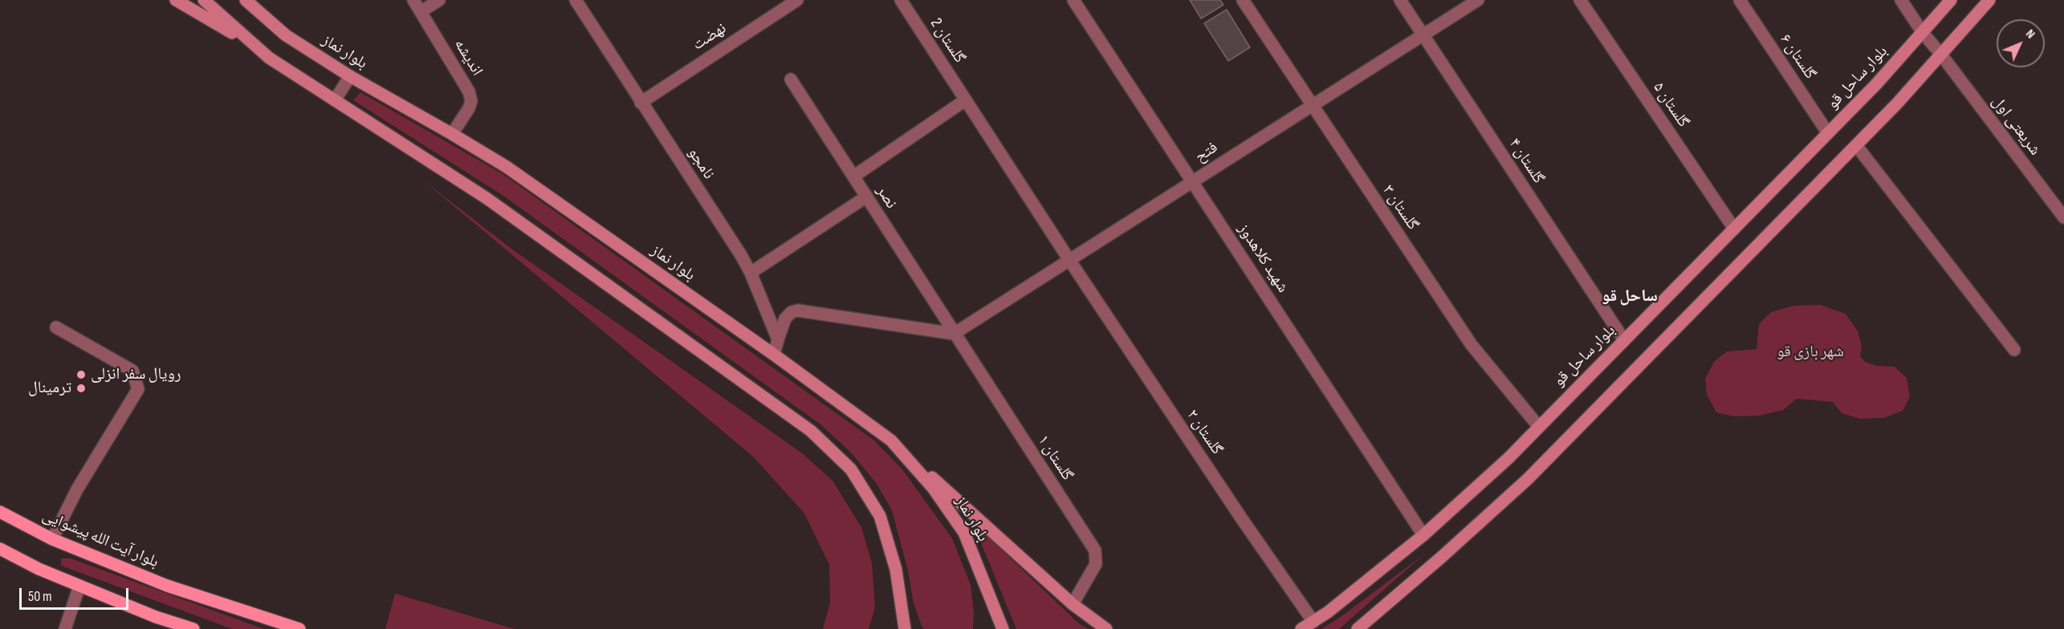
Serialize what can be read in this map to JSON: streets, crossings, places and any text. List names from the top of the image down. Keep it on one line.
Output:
{"streets":{"main road":["بلوار نماز","بلوار ساحل قو","بلوار آیت الله پیشوایی"],"street":["نهضت","گلستان 2","گلستان ۶","اندیشه","گلستان ۵","شریعتی اول","فتح","گلستان ۴","نامجو","نصر","گلستان ۳","شهید کلاهدوز","گلستان ۲","گلستان ۱"]},"crossings":[["نهضت","نامجو"],["گلستان 2","فتح"],["گلستان 2","گلستان ۲"],["بلوار نماز","اندیشه"],["گلستان ۶","بلوار ساحل قو"],["بلوار ساحل قو","گلستان ۵"],["بلوار ساحل قو","شریعتی اول"],["بلوار ساحل قو","گلستان ۴"],["بلوار ساحل قو","گلستان ۳"],["بلوار ساحل قو","شهید کلاهدوز"],["بلوار ساحل قو","گلستان ۲"],["فتح","گلستان ۴"],["فتح","نصر"],["فتح","گلستان ۳"],["فتح","شهید کلاهدوز"],["فتح","گلستان ۲"],["فتح","گلستان ۱"],["نصر","گلستان ۱"]],"districts":["ساحل قو"],"parks":["شهر بازی قو"],"places":["رویال سفر انزلی","ترمینال"],"scale_bar":"50 m","north":"top right"}
